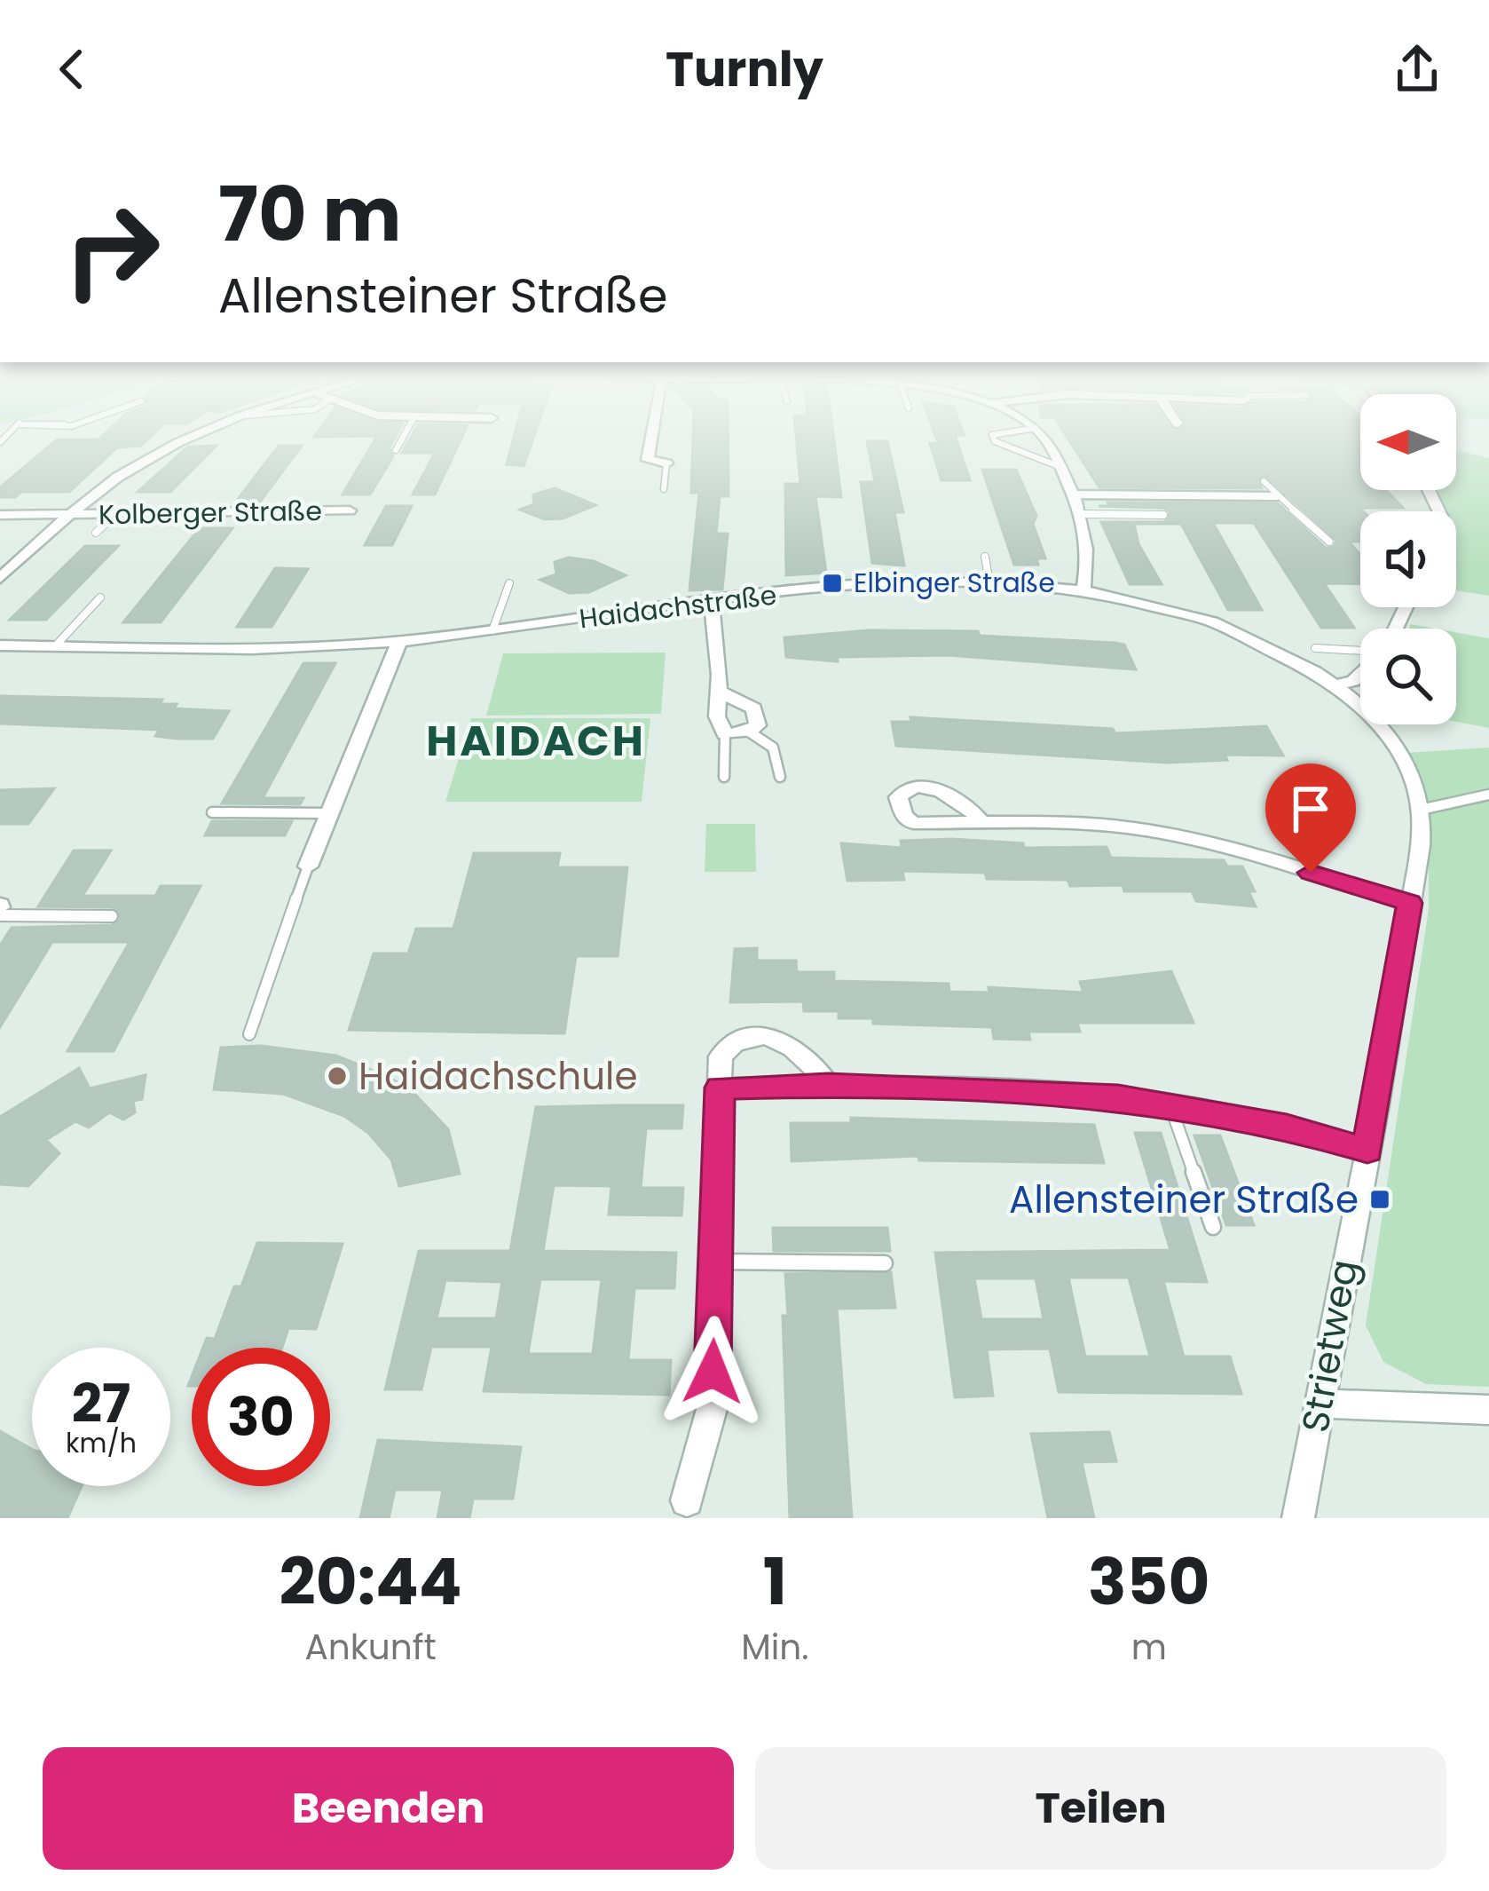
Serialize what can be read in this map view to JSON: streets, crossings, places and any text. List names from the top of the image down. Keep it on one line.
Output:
{"streets":{"street":["Kolberger Straße","Haidachstraße","Strietweg"]},"crossings":[["Haidachstraße","Strietweg"]],"districts":["HAIDACH"],"places":{"transit":["Elbinger Straße","Allensteiner Straße"],"other":["Haidachschule"]},"north":"left","page":{"header":"Turnly","turn":["70 m","Allensteiner Straße"],"speed":"27 km/h","limit":"30","eta":["20:44","Ankunft","1","Min.","350","m"],"buttons":["Beenden","Teilen"]}}
